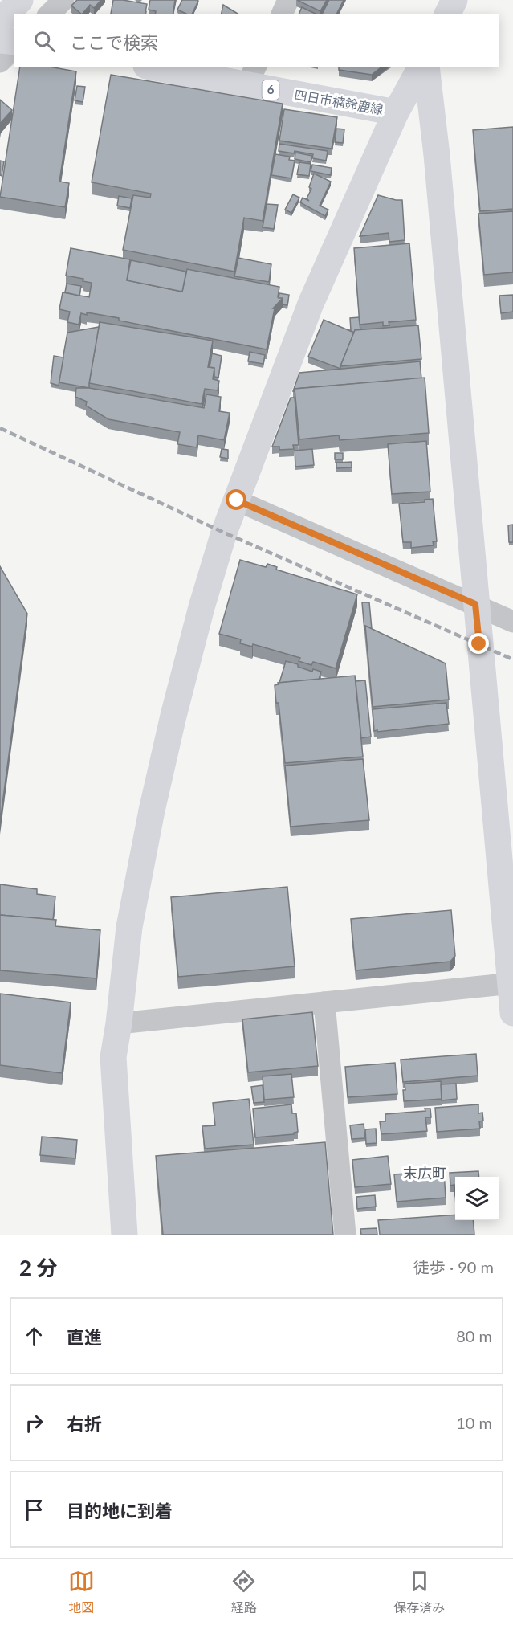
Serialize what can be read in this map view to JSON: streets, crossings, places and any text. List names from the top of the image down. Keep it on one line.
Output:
{"streets":{"main road":["6","四日市楠鈴鹿線"]},"districts":["末広町"],"page":{"search":"ここで検索","heading":["2 分","徒歩 · 90 m"],"list":[["直進","80 m"],["右折","10 m"],"目的地に到着"],"nav":["地図","経路","保存済み"]}}
